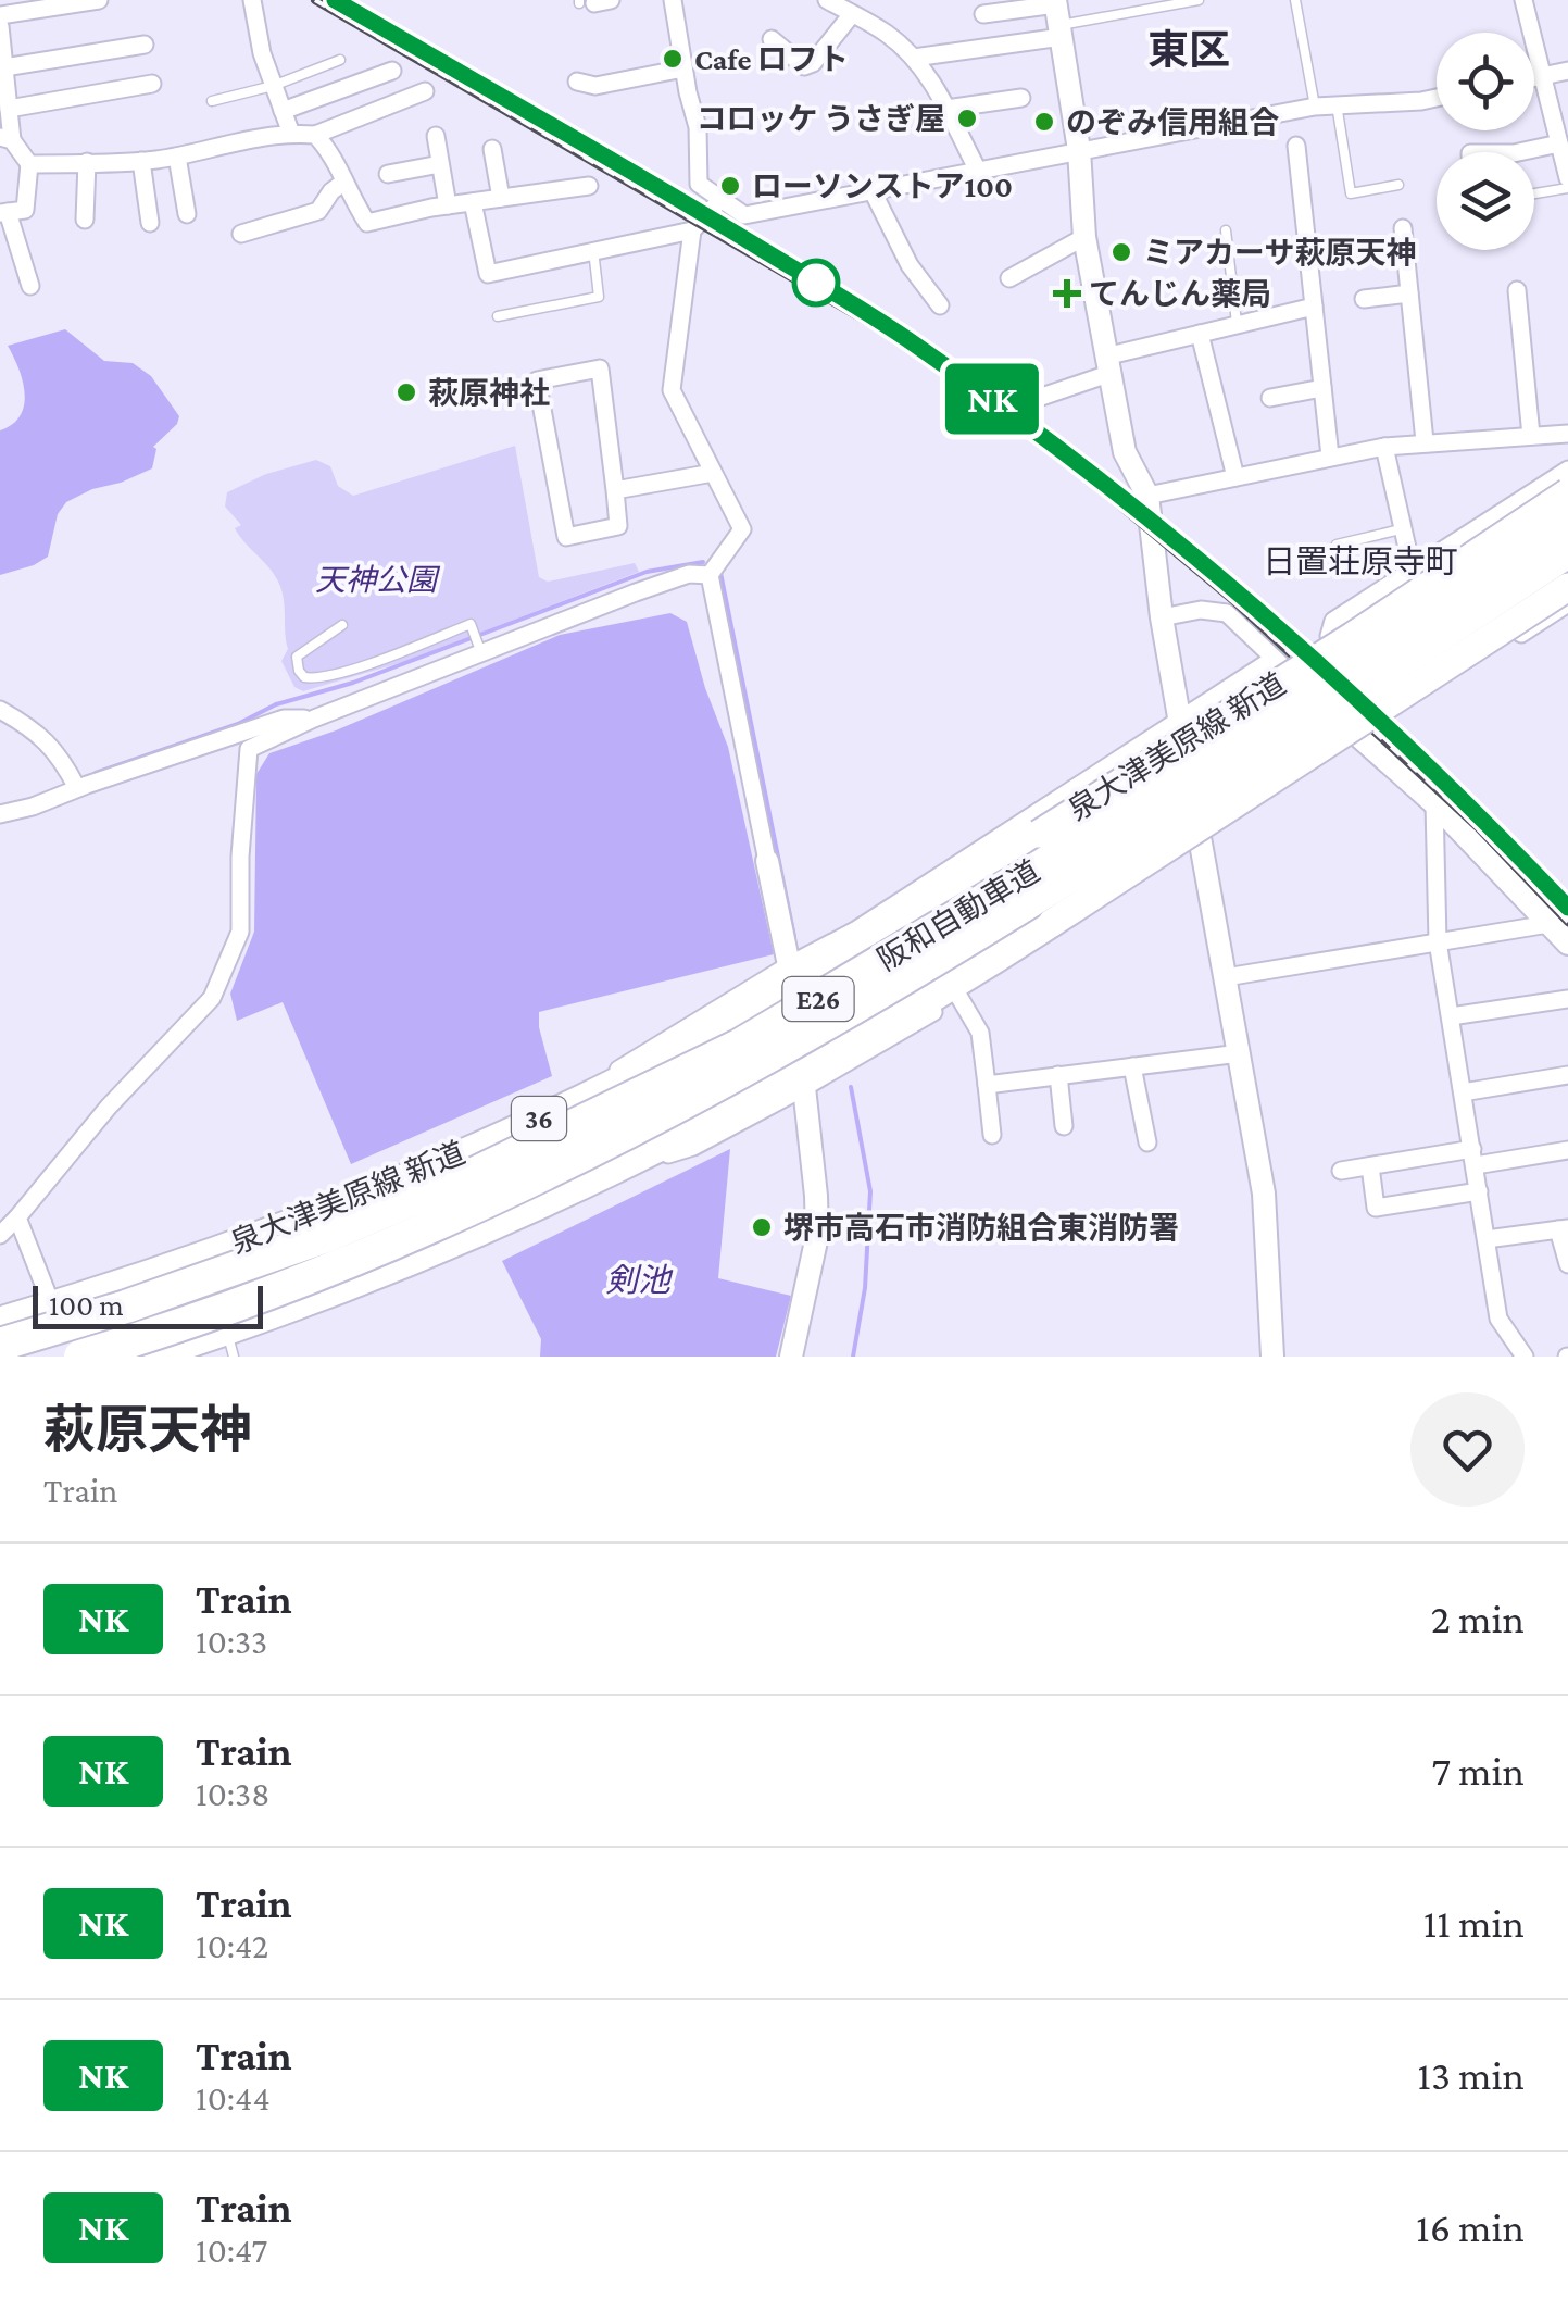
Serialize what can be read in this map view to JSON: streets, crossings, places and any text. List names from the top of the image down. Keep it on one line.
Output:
{"streets":{"highway":["阪和自動車道","E26"],"main road":["泉大津美原線 新道","36"]},"districts":["東区","日置荘原寺町"],"water":["剣池"],"parks":["天神公園"],"places":{"other":["Cafe ロフト","コロッケ うさぎ屋","のぞみ信用組合","ローソンストア100","ミアカーサ萩原天神","萩原神社","堺市高石市消防組合東消防署"],"health":["てんじん薬局"]},"scale_bar":"100 m","page":{"on_map":"NK","scale":"100 m","heading":["萩原天神","Train"],"list":[{"mark":"NK","name":"Train","note":"10:33","value":"2 min"},{"mark":"NK","name":"Train","note":"10:38","value":"7 min"},{"mark":"NK","name":"Train","note":"10:42","value":"11 min"},{"mark":"NK","name":"Train","note":"10:44","value":"13 min"},{"mark":"NK","name":"Train","note":"10:47","value":"16 min"}]}}
